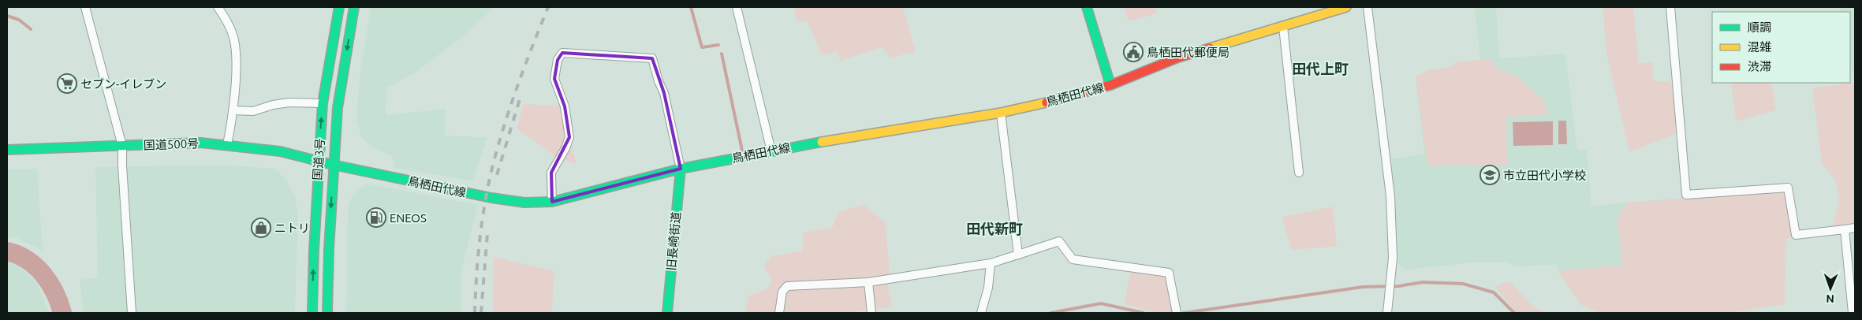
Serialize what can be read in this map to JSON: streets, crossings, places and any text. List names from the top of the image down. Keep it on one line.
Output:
{"streets":{"main road":["鳥栖田代線","国道500号","国道3号","旧長崎街道"]},"crossings":[["鳥栖田代線","国道500号"],["鳥栖田代線","国道3号"],["鳥栖田代線","旧長崎街道"],["国道500号","国道3号"]],"districts":["田代上町","田代新町"],"places":{"public building":["鳥栖田代郵便局"],"supermarket":["セブン-イレブン"],"school or university":["市立田代小学校"],"fuel station":["ENEOS"],"shop":["ニトリ"]},"legend":["順調","混雑","渋滞"],"north":"bottom"}
